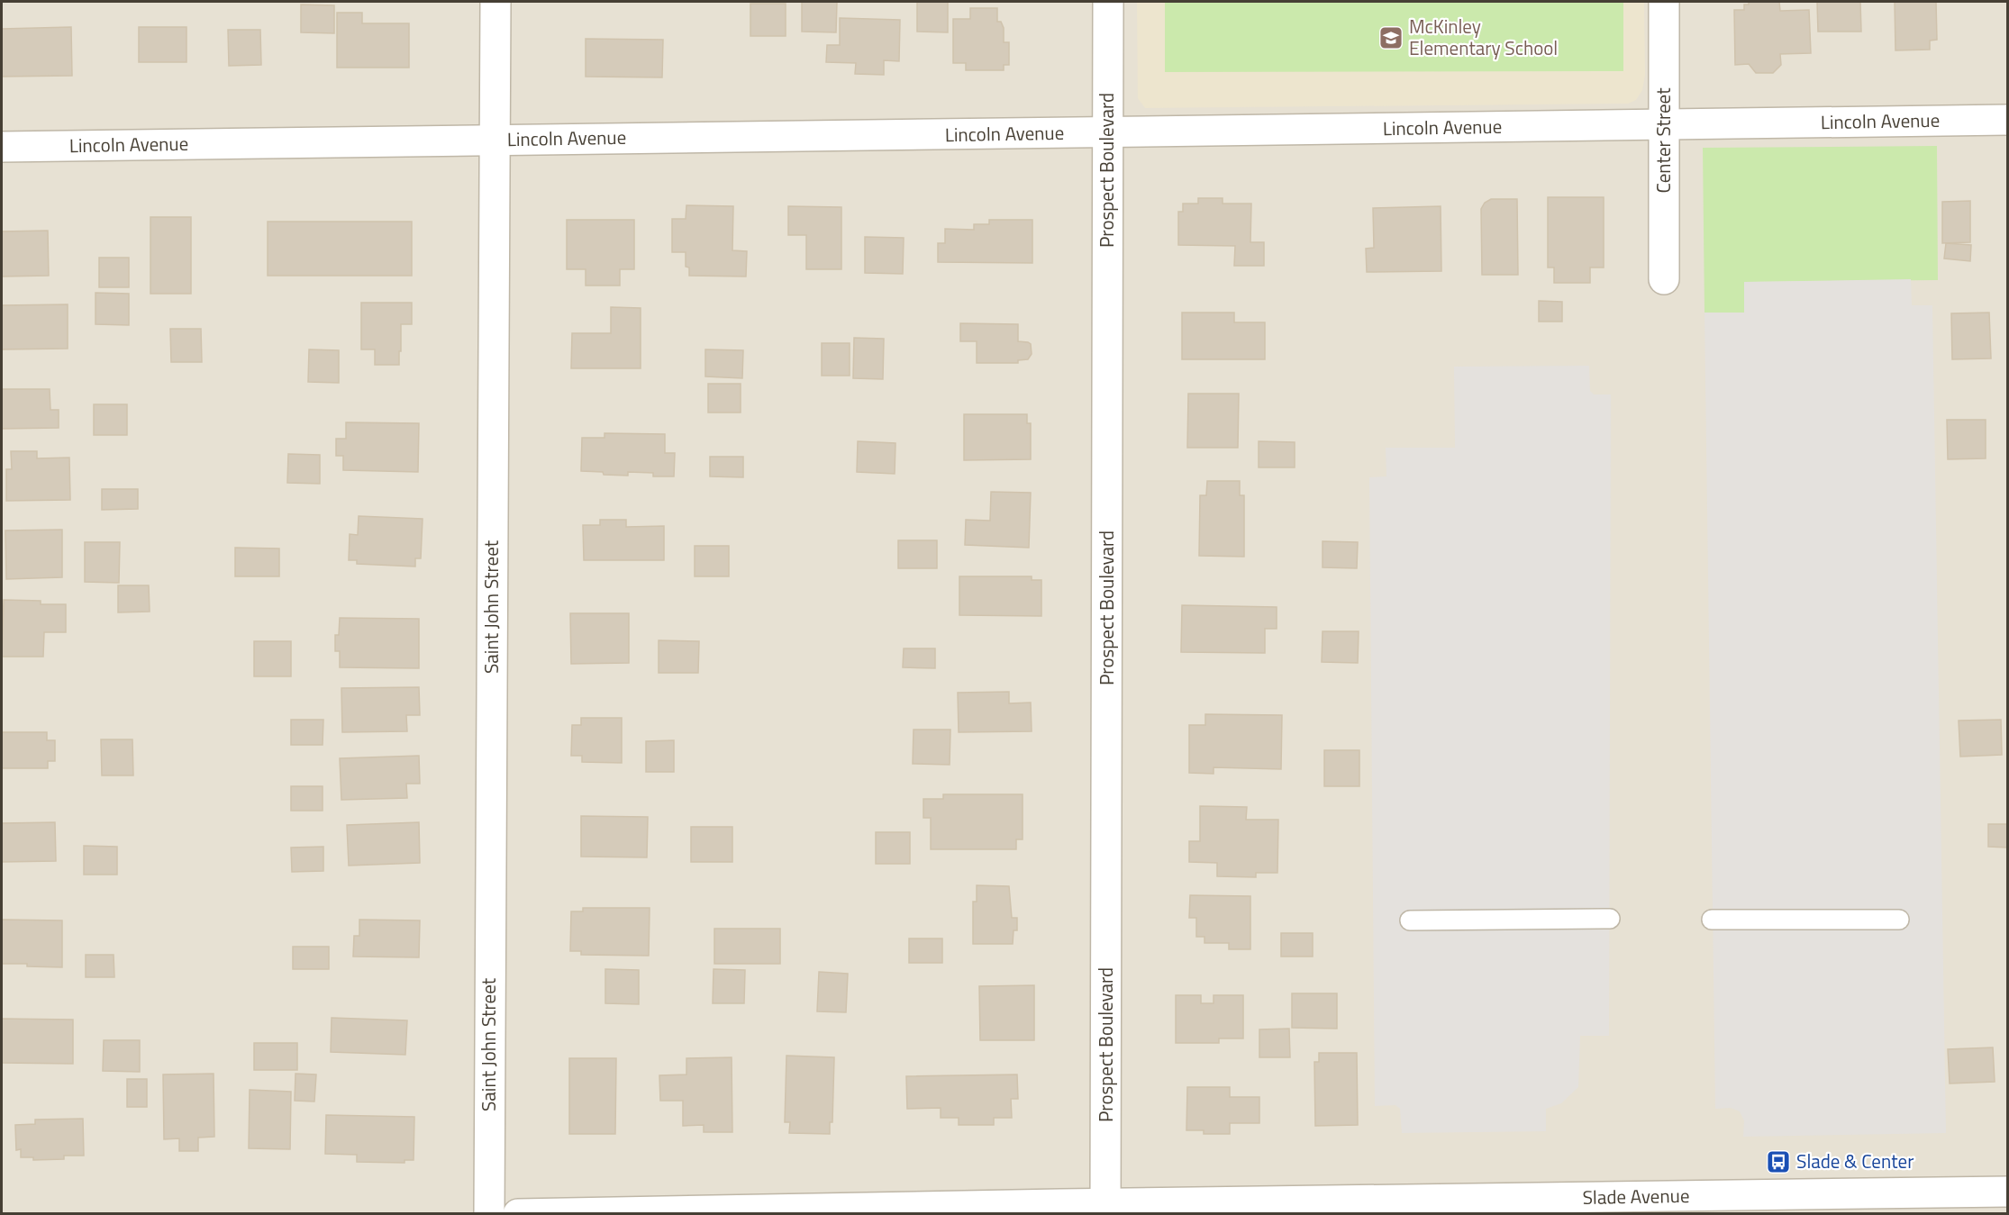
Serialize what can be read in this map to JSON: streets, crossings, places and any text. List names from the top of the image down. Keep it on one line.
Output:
{"streets":{"street":["Lincoln Avenue","Center Street","Prospect Boulevard","Saint John Street","Slade Avenue"]},"crossings":[["Lincoln Avenue","Center Street"],["Lincoln Avenue","Prospect Boulevard"],["Lincoln Avenue","Saint John Street"],["Prospect Boulevard","Slade Avenue"]],"places":{"school or university":["McKinley Elementary School"],"bus stop":["Slade & Center"]}}
